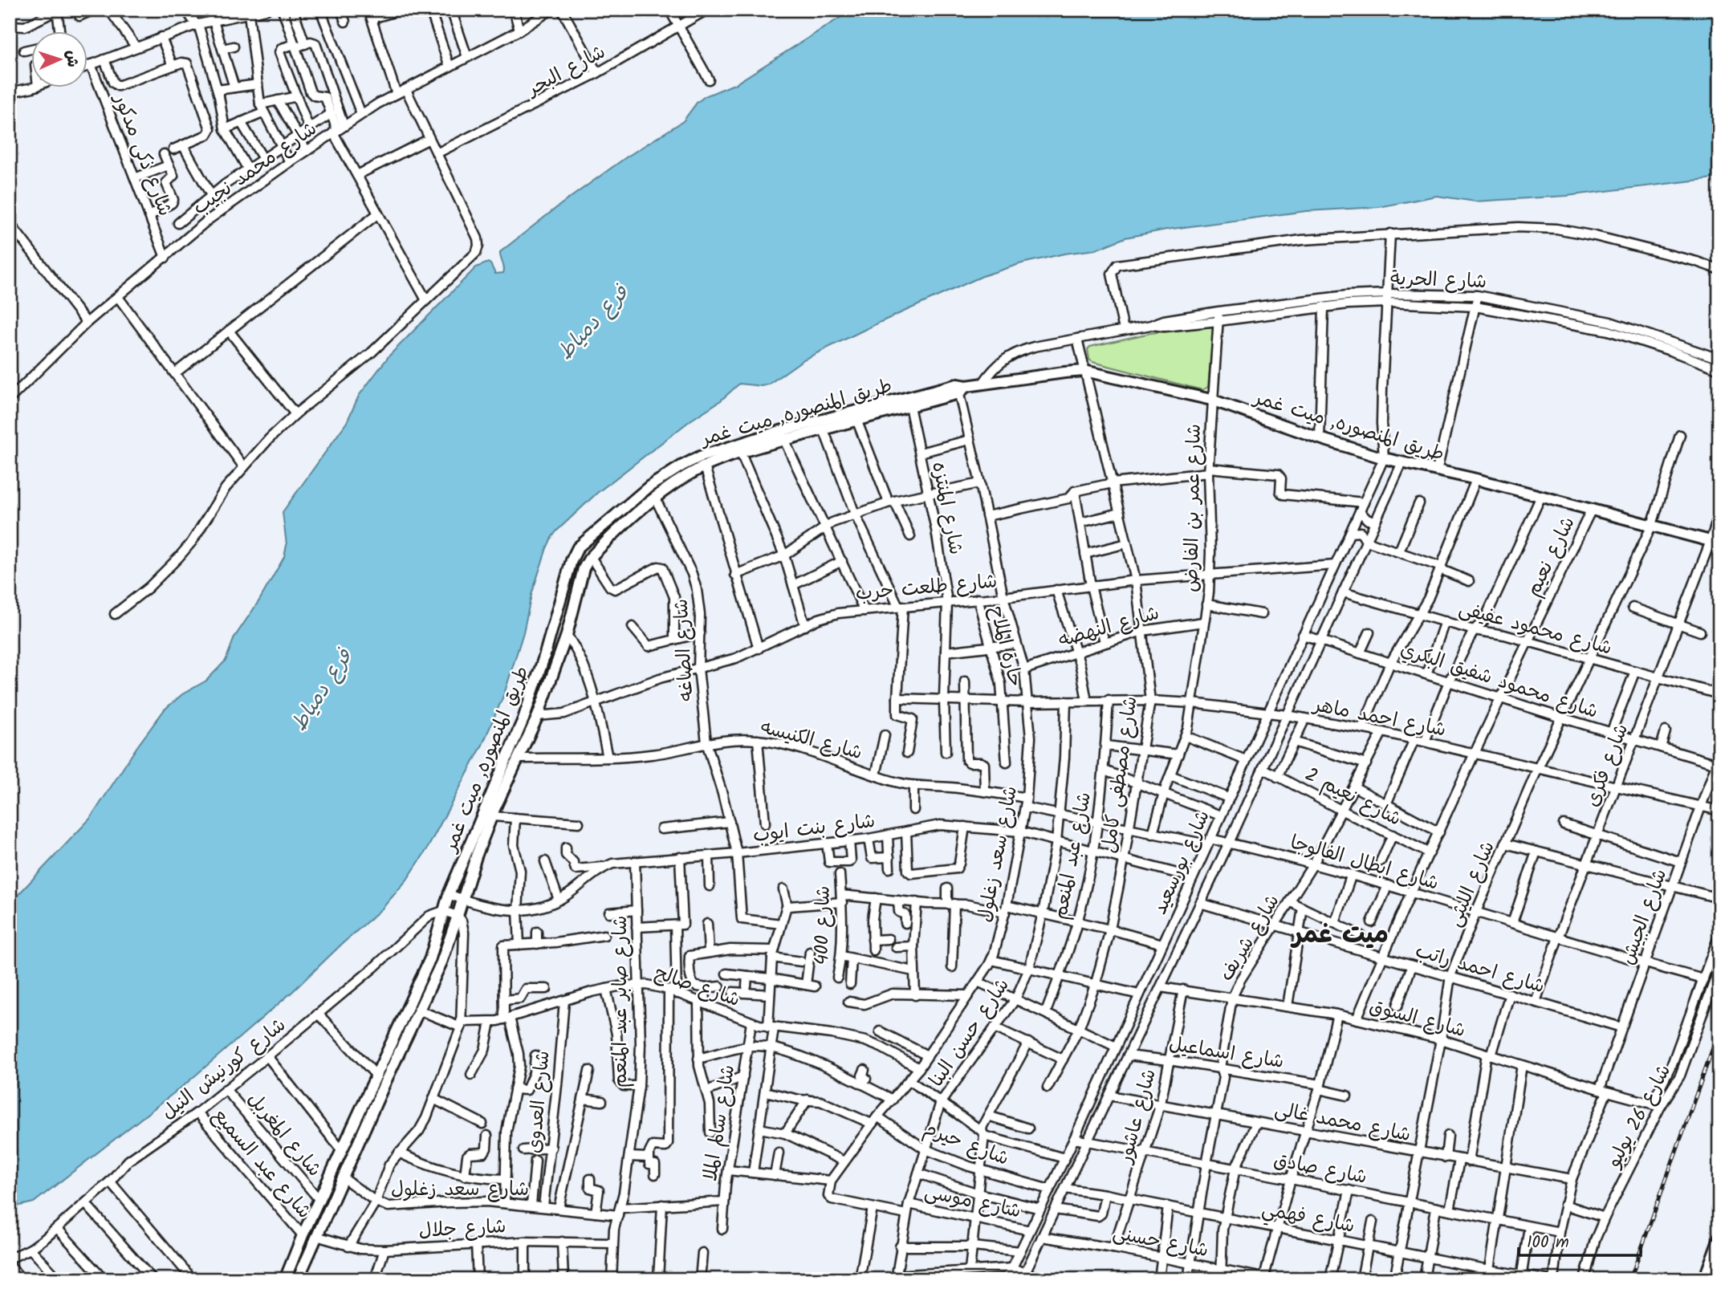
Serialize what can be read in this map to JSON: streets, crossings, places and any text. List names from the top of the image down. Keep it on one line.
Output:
{"streets":{"main road":["طريق المنصوره, ميت غمر"],"street":["شارع البحر","شارع ذكى مدكور","شارع محمد نجيب","شارع الحرية","شارع المنتزه","شارع عمر بن الفارض","شارع نعيم","شارع طلعت حرب","شارع النهضه","شارع محمود عفيفى","حارة الملاح","شارع الصاغه","شارع محمود شفيق البكري","شارع احمد ماهر","شارع الكنيسه","شارع فكرى","شارع مصطفى كامل","شارع نعيم 2","شارع بنت ايوب","شارع سعد زغلول","شارع عبد المنعم","شارع بورسعيد","شارع ابطال الفالوجا","شارع الليثى","شارع الجيش","شارع 400","شارع شريف","شارع احمد راتب","شارع صالح","شارع صابر عبد المنعم","شارع السوق","شارع حسن البنا","شارع اسماعيل","شارع كورنيش النيل","شارع العدوى","شارع عاشور","شارع 26 يوليو","شارع محمد غالى","شارع سالم الملا","شارع المغربل","شارع حيرم","شارع عبد السميع","شارع صادق","شارع موسى","شارع فهمي","شارع جلال","شارع حسنى"]},"crossings":[["شارع ذكى مدكور","شارع محمد نجيب"],["شارع الحرية","طريق المنصوره, ميت غمر"],["شارع الحرية","شارع عمر بن الفارض"],["شارع الحرية","شارع مصطفى كامل"],["طريق المنصوره, ميت غمر","شارع المنتزه"],["طريق المنصوره, ميت غمر","شارع عمر بن الفارض"],["طريق المنصوره, ميت غمر","شارع نعيم"],["طريق المنصوره, ميت غمر","شارع طلعت حرب"],["طريق المنصوره, ميت غمر","شارع الصاغه"],["طريق المنصوره, ميت غمر","شارع الكنيسه"],["طريق المنصوره, ميت غمر","شارع فكرى"],["طريق المنصوره, ميت غمر","شارع مصطفى كامل"],["طريق المنصوره, ميت غمر","شارع بنت ايوب"],["طريق المنصوره, ميت غمر","شارع سعد زغلول"],["طريق المنصوره, ميت غمر","شارع بورسعيد"],["طريق المنصوره, ميت غمر","شارع الليثى"],["طريق المنصوره, ميت غمر","شارع صالح"],["طريق المنصوره, ميت غمر","شارع كورنيش النيل"],["طريق المنصوره, ميت غمر","شارع المغربل"],["طريق المنصوره, ميت غمر","شارع عبد السميع"],["طريق المنصوره, ميت غمر","شارع جلال"],["شارع المنتزه","شارع طلعت حرب"],["شارع المنتزه","شارع احمد ماهر"],["شارع عمر بن الفارض","شارع طلعت حرب"],["شارع عمر بن الفارض","شارع النهضه"],["شارع عمر بن الفارض","شارع احمد ماهر"],["شارع عمر بن الفارض","شارع ابطال الفالوجا"],["شارع نعيم","شارع محمود عفيفى"],["شارع نعيم","شارع محمود شفيق البكري"],["شارع نعيم","شارع احمد ماهر"],["شارع نعيم","شارع نعيم 2"],["شارع نعيم","شارع ابطال الفالوجا"],["شارع نعيم","شارع احمد راتب"],["شارع نعيم","شارع السوق"],["شارع طلعت حرب","حارة الملاح"],["شارع طلعت حرب","شارع الصاغه"],["شارع طلعت حرب","شارع مصطفى كامل"],["شارع طلعت حرب","شارع سعد زغلول"],["شارع طلعت حرب","شارع بورسعيد"],["شارع النهضه","شارع مصطفى كامل"],["شارع النهضه","شارع سعد زغلول"],["شارع محمود عفيفى","شارع فكرى"],["شارع محمود عفيفى","شارع بورسعيد"],["شارع محمود عفيفى","شارع الليثى"],["حارة الملاح","شارع احمد ماهر"],["شارع الصاغه","شارع الكنيسه"],["شارع الصاغه","شارع بنت ايوب"],["شارع محمود شفيق البكري","شارع فكرى"],["شارع محمود شفيق البكري","شارع بورسعيد"],["شارع محمود شفيق البكري","شارع الليثى"],["شارع محمود شفيق البكري","شارع الجيش"],["شارع احمد ماهر","شارع فكرى"],["شارع احمد ماهر","شارع مصطفى كامل"],["شارع احمد ماهر","شارع سعد زغلول"],["شارع احمد ماهر","شارع عبد المنعم"],["شارع احمد ماهر","شارع بورسعيد"],["شارع احمد ماهر","شارع الليثى"],["شارع احمد ماهر","شارع الجيش"],["شارع احمد ماهر","شارع شريف"],["شارع احمد ماهر","شارع حسن البنا"],["شارع الكنيسه","شارع سعد زغلول"],["شارع فكرى","شارع ابطال الفالوجا"],["شارع فكرى","شارع احمد راتب"],["شارع مصطفى كامل","شارع بنت ايوب"],["شارع مصطفى كامل","شارع ابطال الفالوجا"],["شارع نعيم 2","شارع بورسعيد"],["شارع نعيم 2","شارع شريف"],["شارع بنت ايوب","شارع سعد زغلول"],["شارع بنت ايوب","شارع عبد المنعم"],["شارع بنت ايوب","شارع بورسعيد"],["شارع بنت ايوب","شارع صابر عبد المنعم"],["شارع بنت ايوب","شارع حسن البنا"],["شارع سعد زغلول","شارع ابطال الفالوجا"],["شارع سعد زغلول","شارع صالح"],["شارع سعد زغلول","شارع صابر عبد المنعم"],["شارع سعد زغلول","شارع العدوى"],["شارع سعد زغلول","شارع سالم الملا"],["شارع سعد زغلول","شارع حيرم"],["شارع عبد المنعم","شارع ابطال الفالوجا"],["شارع بورسعيد","شارع ابطال الفالوجا"],["شارع بورسعيد","شارع احمد راتب"],["شارع بورسعيد","شارع السوق"],["شارع بورسعيد","شارع اسماعيل"],["شارع بورسعيد","شارع محمد غالى"],["شارع بورسعيد","شارع حيرم"],["شارع بورسعيد","شارع صادق"],["شارع بورسعيد","شارع موسى"],["شارع بورسعيد","شارع فهمي"],["شارع بورسعيد","شارع حسنى"],["شارع ابطال الفالوجا","شارع الليثى"],["شارع ابطال الفالوجا","شارع الجيش"],["شارع ابطال الفالوجا","شارع شريف"],["شارع ابطال الفالوجا","شارع حسن البنا"],["شارع ابطال الفالوجا","شارع 26 يوليو"],["شارع الليثى","شارع احمد راتب"],["شارع الليثى","شارع السوق"],["شارع الليثى","شارع محمد غالى"],["شارع الليثى","شارع صادق"],["شارع الليثى","شارع فهمي"],["شارع الجيش","شارع احمد راتب"],["شارع الجيش","شارع السوق"],["شارع الجيش","شارع 26 يوليو"],["شارع شريف","شارع احمد راتب"],["شارع شريف","شارع السوق"],["شارع شريف","شارع اسماعيل"],["شارع شريف","شارع محمد غالى"],["شارع شريف","شارع صادق"],["شارع شريف","شارع فهمي"],["شارع شريف","شارع حسنى"],["شارع صالح","شارع صابر عبد المنعم"],["شارع صالح","شارع العدوى"],["شارع صالح","شارع سالم الملا"],["شارع صابر عبد المنعم","شارع جلال"],["شارع السوق","شارع عاشور"],["شارع السوق","شارع 26 يوليو"],["شارع حسن البنا","شارع حيرم"],["شارع حسن البنا","شارع موسى"],["شارع اسماعيل","شارع عاشور"],["شارع كورنيش النيل","شارع المغربل"],["شارع كورنيش النيل","شارع عبد السميع"],["شارع عاشور","شارع محمد غالى"],["شارع عاشور","شارع صادق"],["شارع عاشور","شارع فهمي"],["شارع عاشور","شارع حسنى"],["شارع 26 يوليو","شارع محمد غالى"],["شارع 26 يوليو","شارع صادق"]],"districts":["ميت غمر"],"water":["فرع دمياط"],"scale_bar":"100 m","north":"right"}
